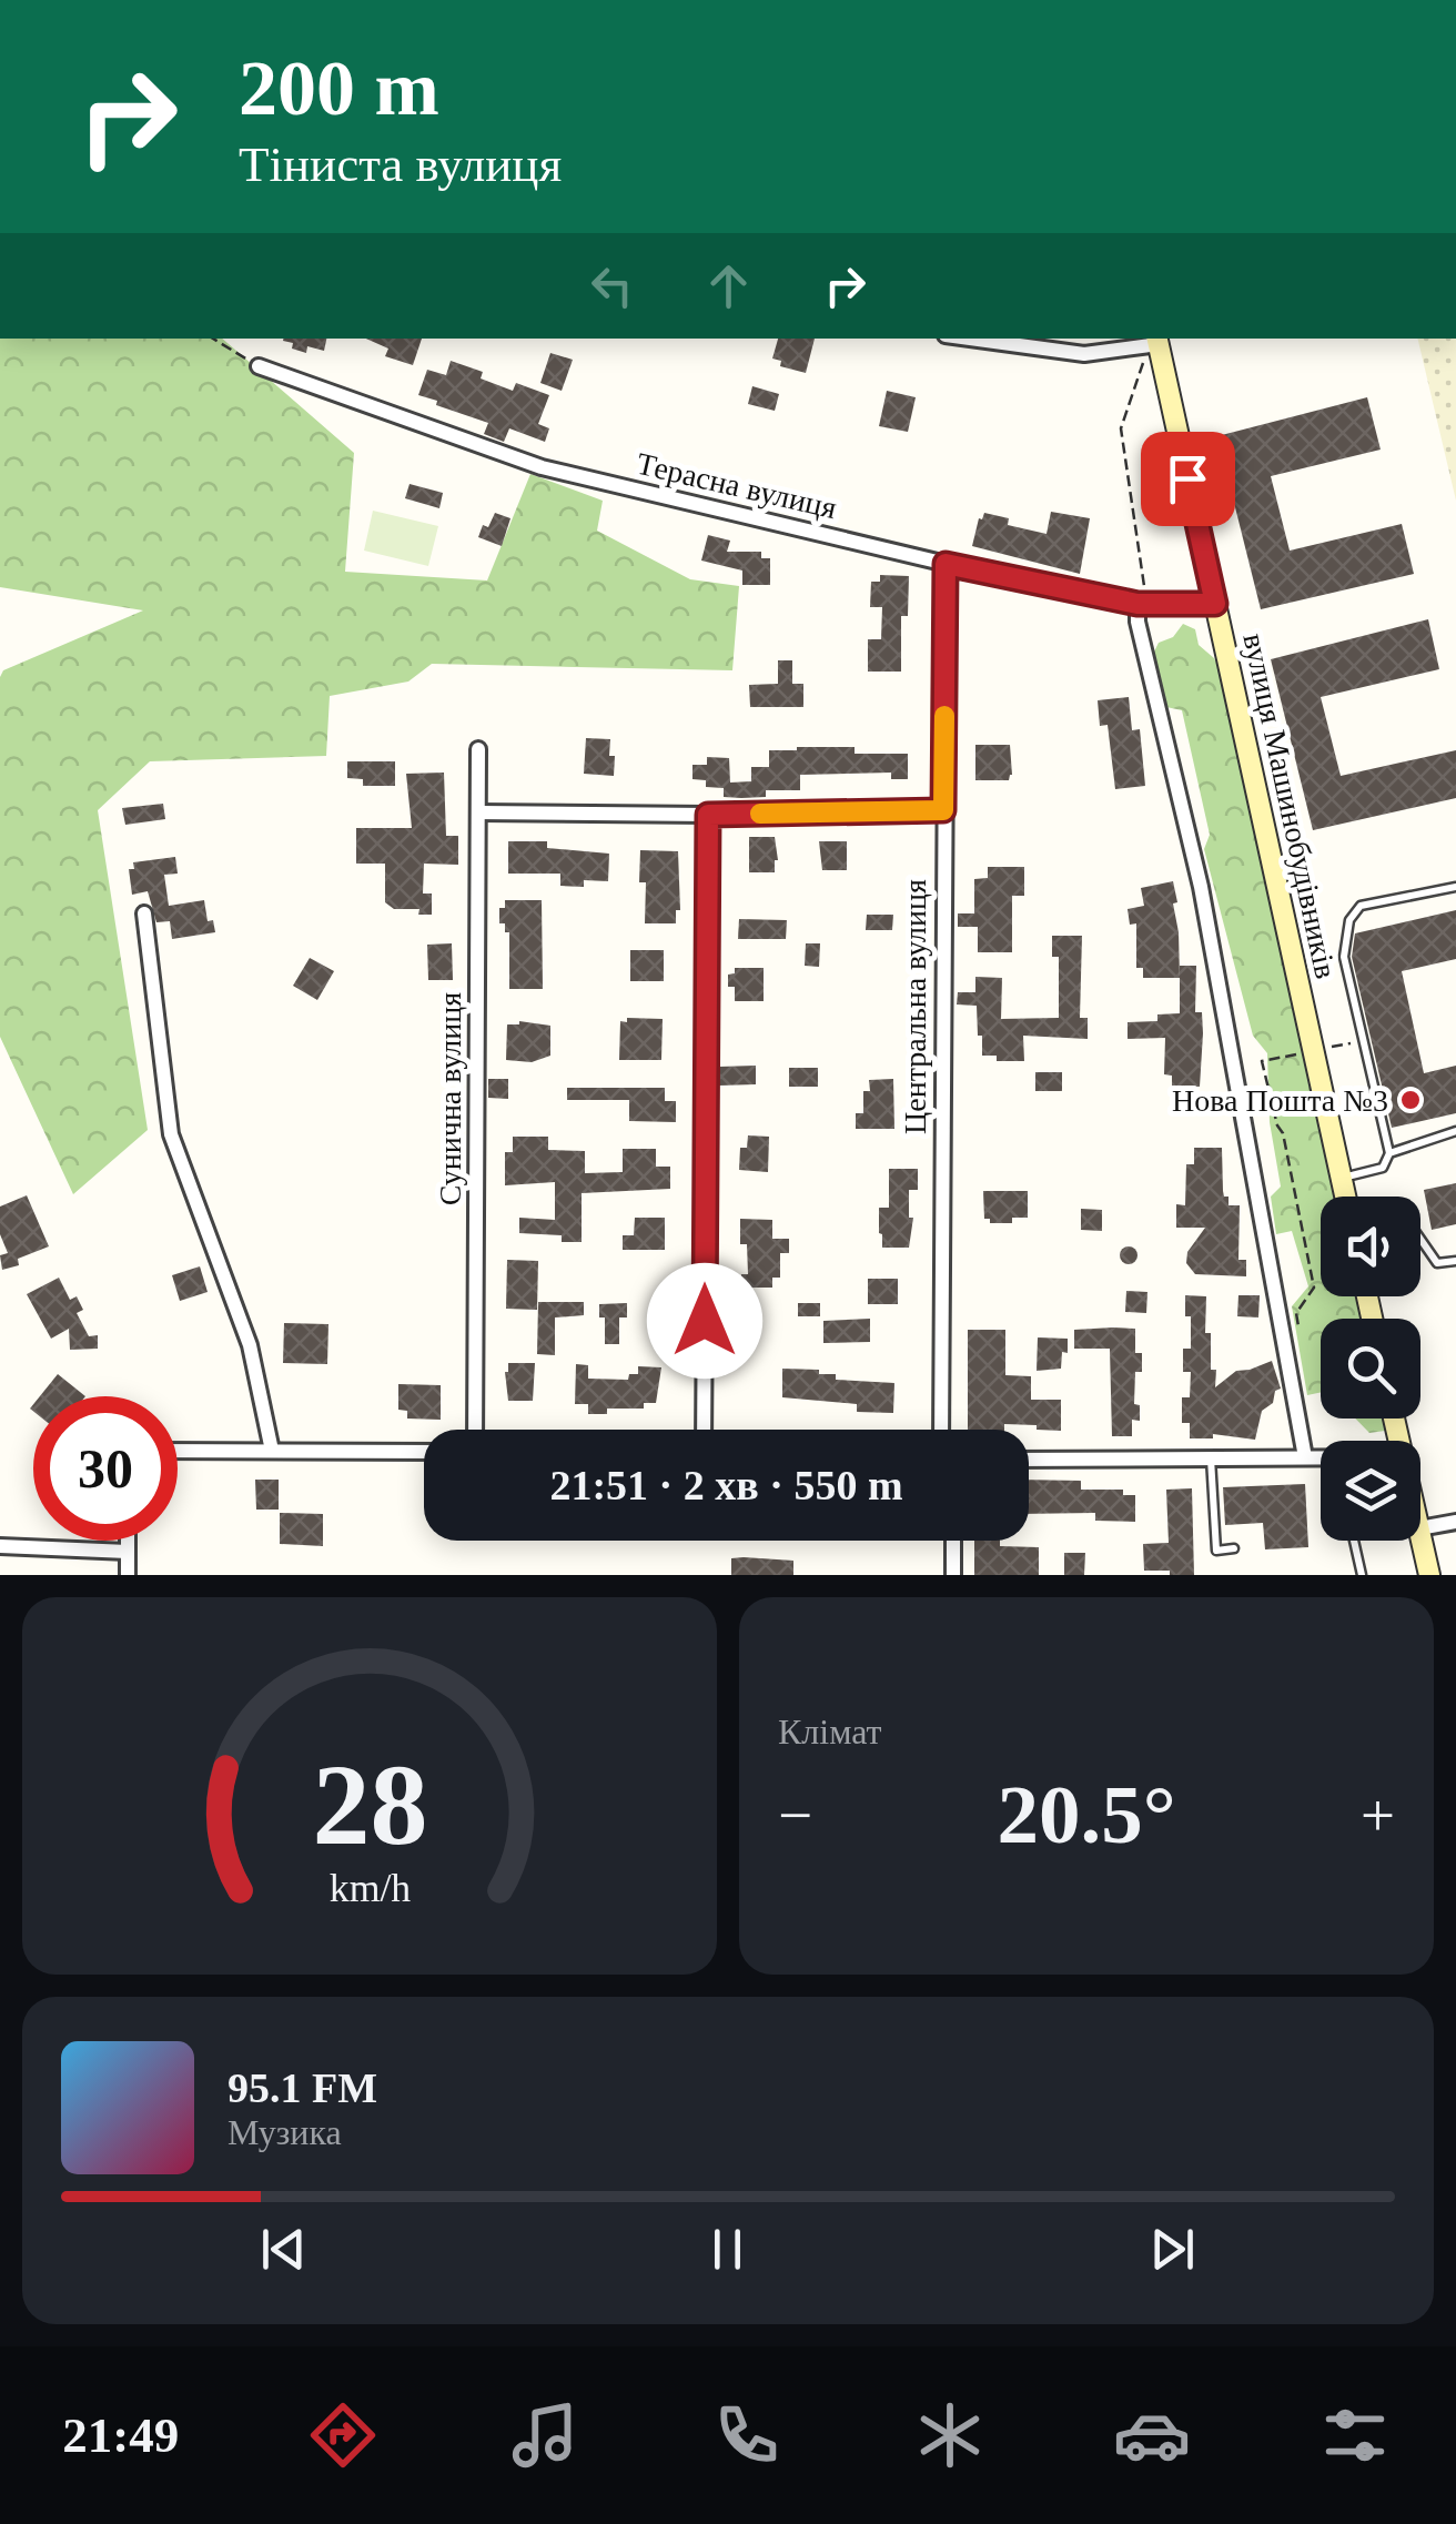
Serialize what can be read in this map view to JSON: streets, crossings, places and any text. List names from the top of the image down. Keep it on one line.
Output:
{"streets":{"street":["Терасна вулиця","вулиця Машинобудівників","Центральна вулиця","Сунична вулиця"]},"crossings":[["Терасна вулиця","вулиця Машинобудівників"],["Терасна вулиця","Центральна вулиця"]],"places":["Нова Пошта №3"],"page":{"turn":["200 m","Тіниста вулиця"],"limit":"30","trip":"21:51 · 2 хв · 550 m","tile":"Клімат","heat":["−","20.5°","+"],"song":["95.1 FM","Музика"],"tabs":"21:49","gauge":["28","km/h"]}}
